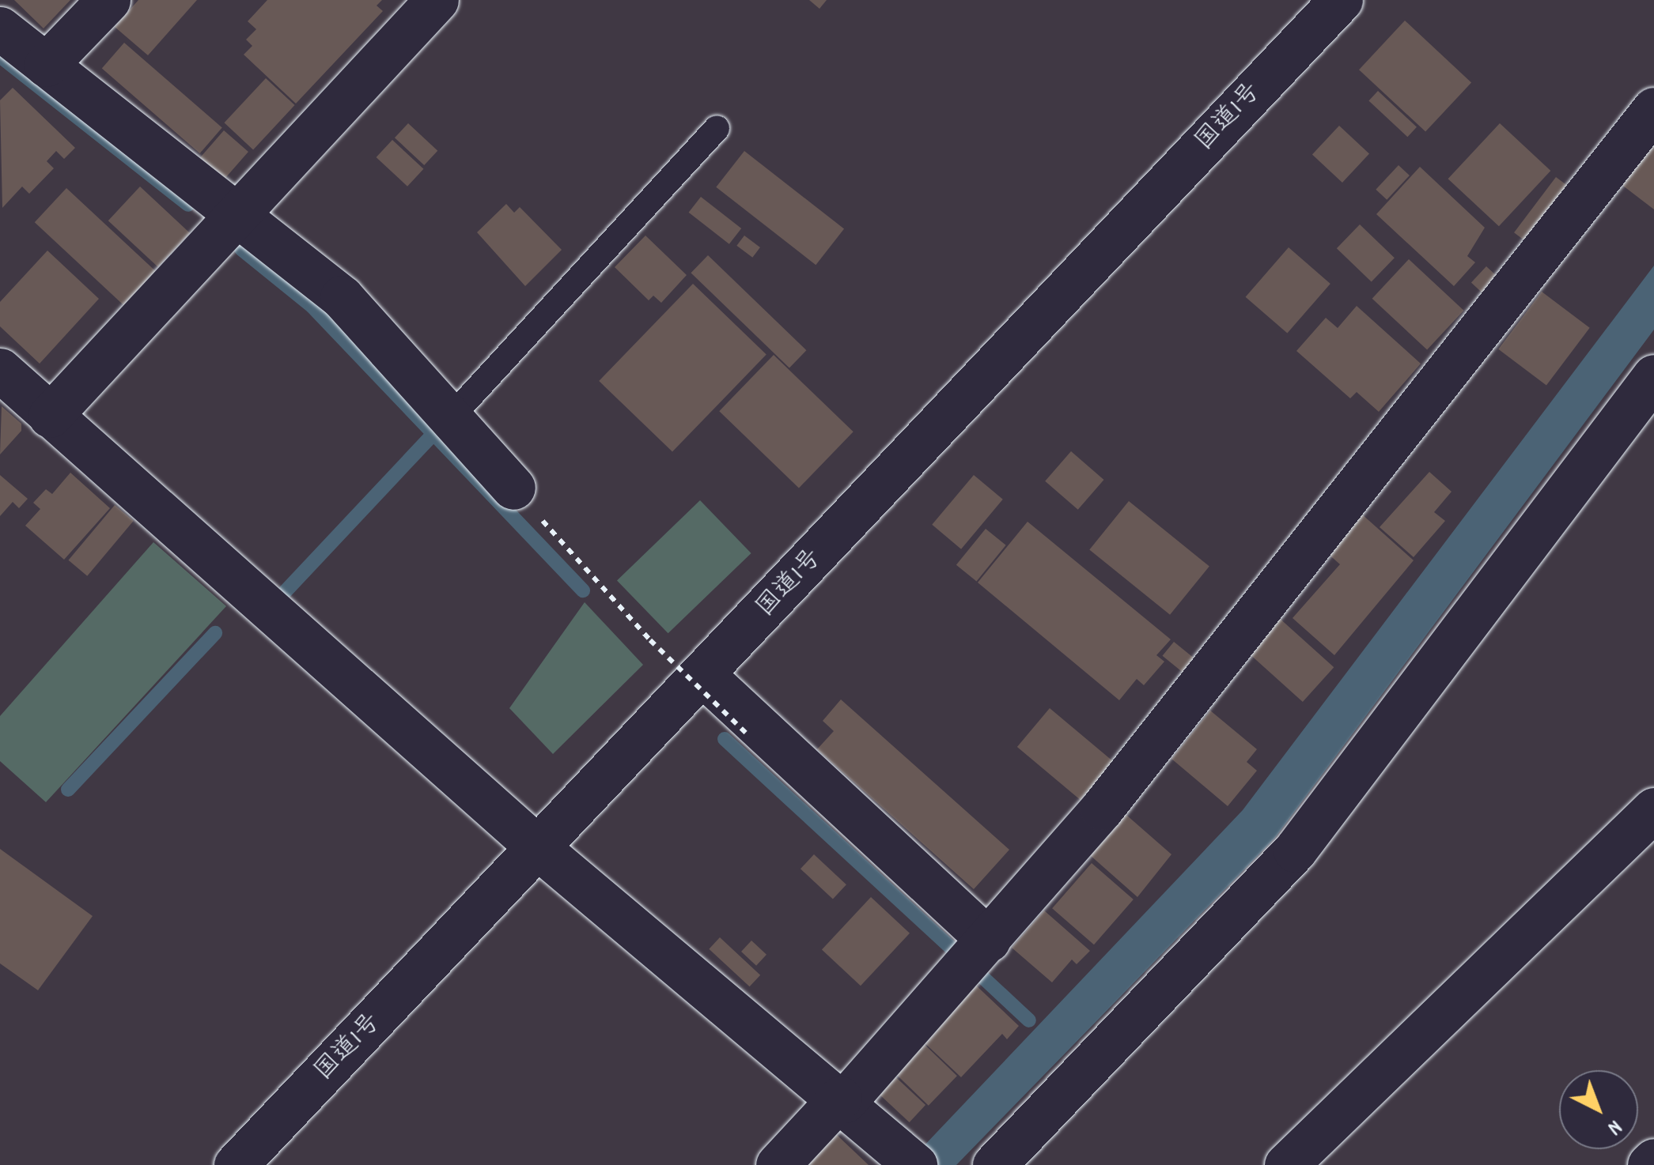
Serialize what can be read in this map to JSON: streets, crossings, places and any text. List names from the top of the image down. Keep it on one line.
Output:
{"streets":{"main road":["国道1号"]},"north":"bottom right"}
